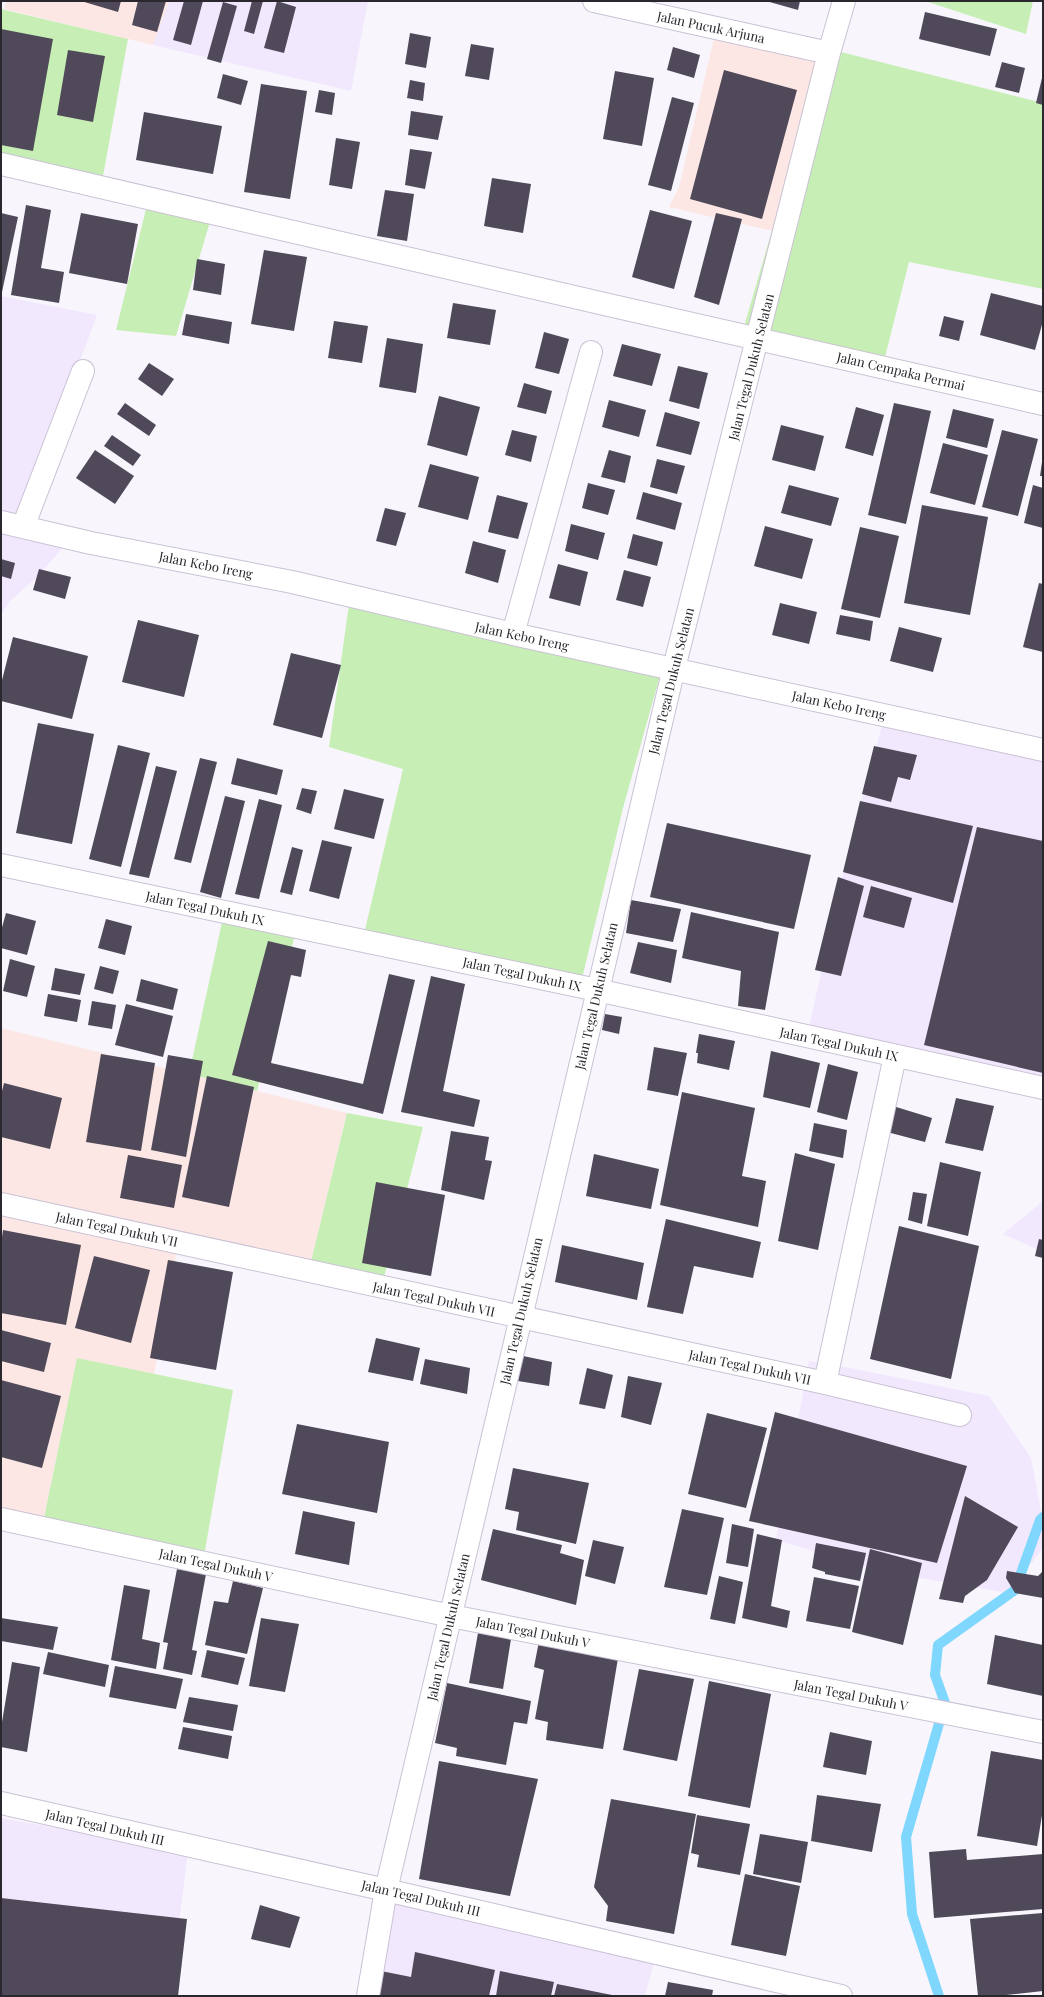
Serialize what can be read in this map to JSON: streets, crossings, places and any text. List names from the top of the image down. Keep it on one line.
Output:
{"streets":{"street":["Jalan Pucuk Arjuna","Jalan Tegal Dukuh Selatan","Jalan Cempaka Permai","Jalan Kebo Ireng","Jalan Tegal Dukuh IX","Jalan Tegal Dukuh VII","Jalan Tegal Dukuh V","Jalan Tegal Dukuh III"]},"crossings":[["Jalan Pucuk Arjuna","Jalan Tegal Dukuh Selatan"],["Jalan Tegal Dukuh Selatan","Jalan Cempaka Permai"],["Jalan Tegal Dukuh Selatan","Jalan Kebo Ireng"],["Jalan Tegal Dukuh Selatan","Jalan Tegal Dukuh IX"],["Jalan Tegal Dukuh Selatan","Jalan Tegal Dukuh VII"],["Jalan Tegal Dukuh Selatan","Jalan Tegal Dukuh V"],["Jalan Tegal Dukuh Selatan","Jalan Tegal Dukuh III"]]}
